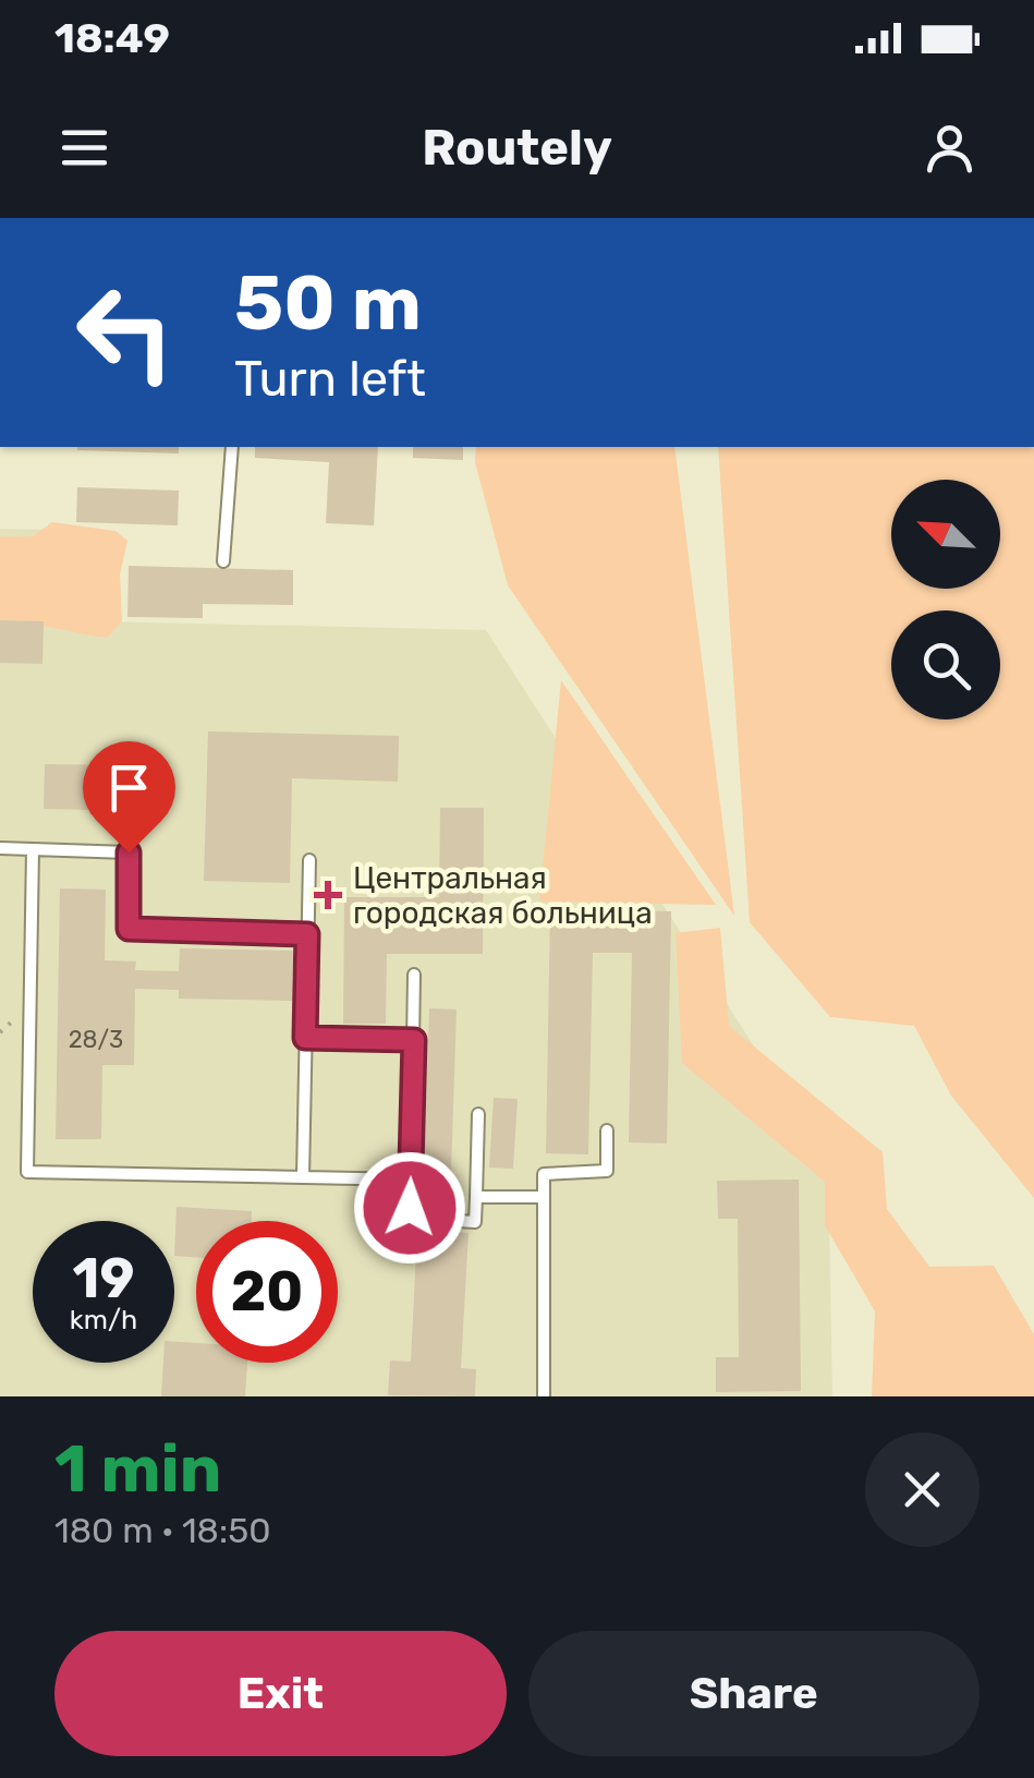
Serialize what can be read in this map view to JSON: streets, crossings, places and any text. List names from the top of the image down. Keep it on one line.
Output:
{"places":{"health":["Центральная городская больница"]},"house_numbers":["28/3"],"north":"top left","page":{"status":"18:49","header":"Routely","turn":["50 m","Turn left"],"speed":"19 km/h","limit":"20","heading":["1 min","180 m · 18:50"],"buttons":["Exit","Share"]}}
